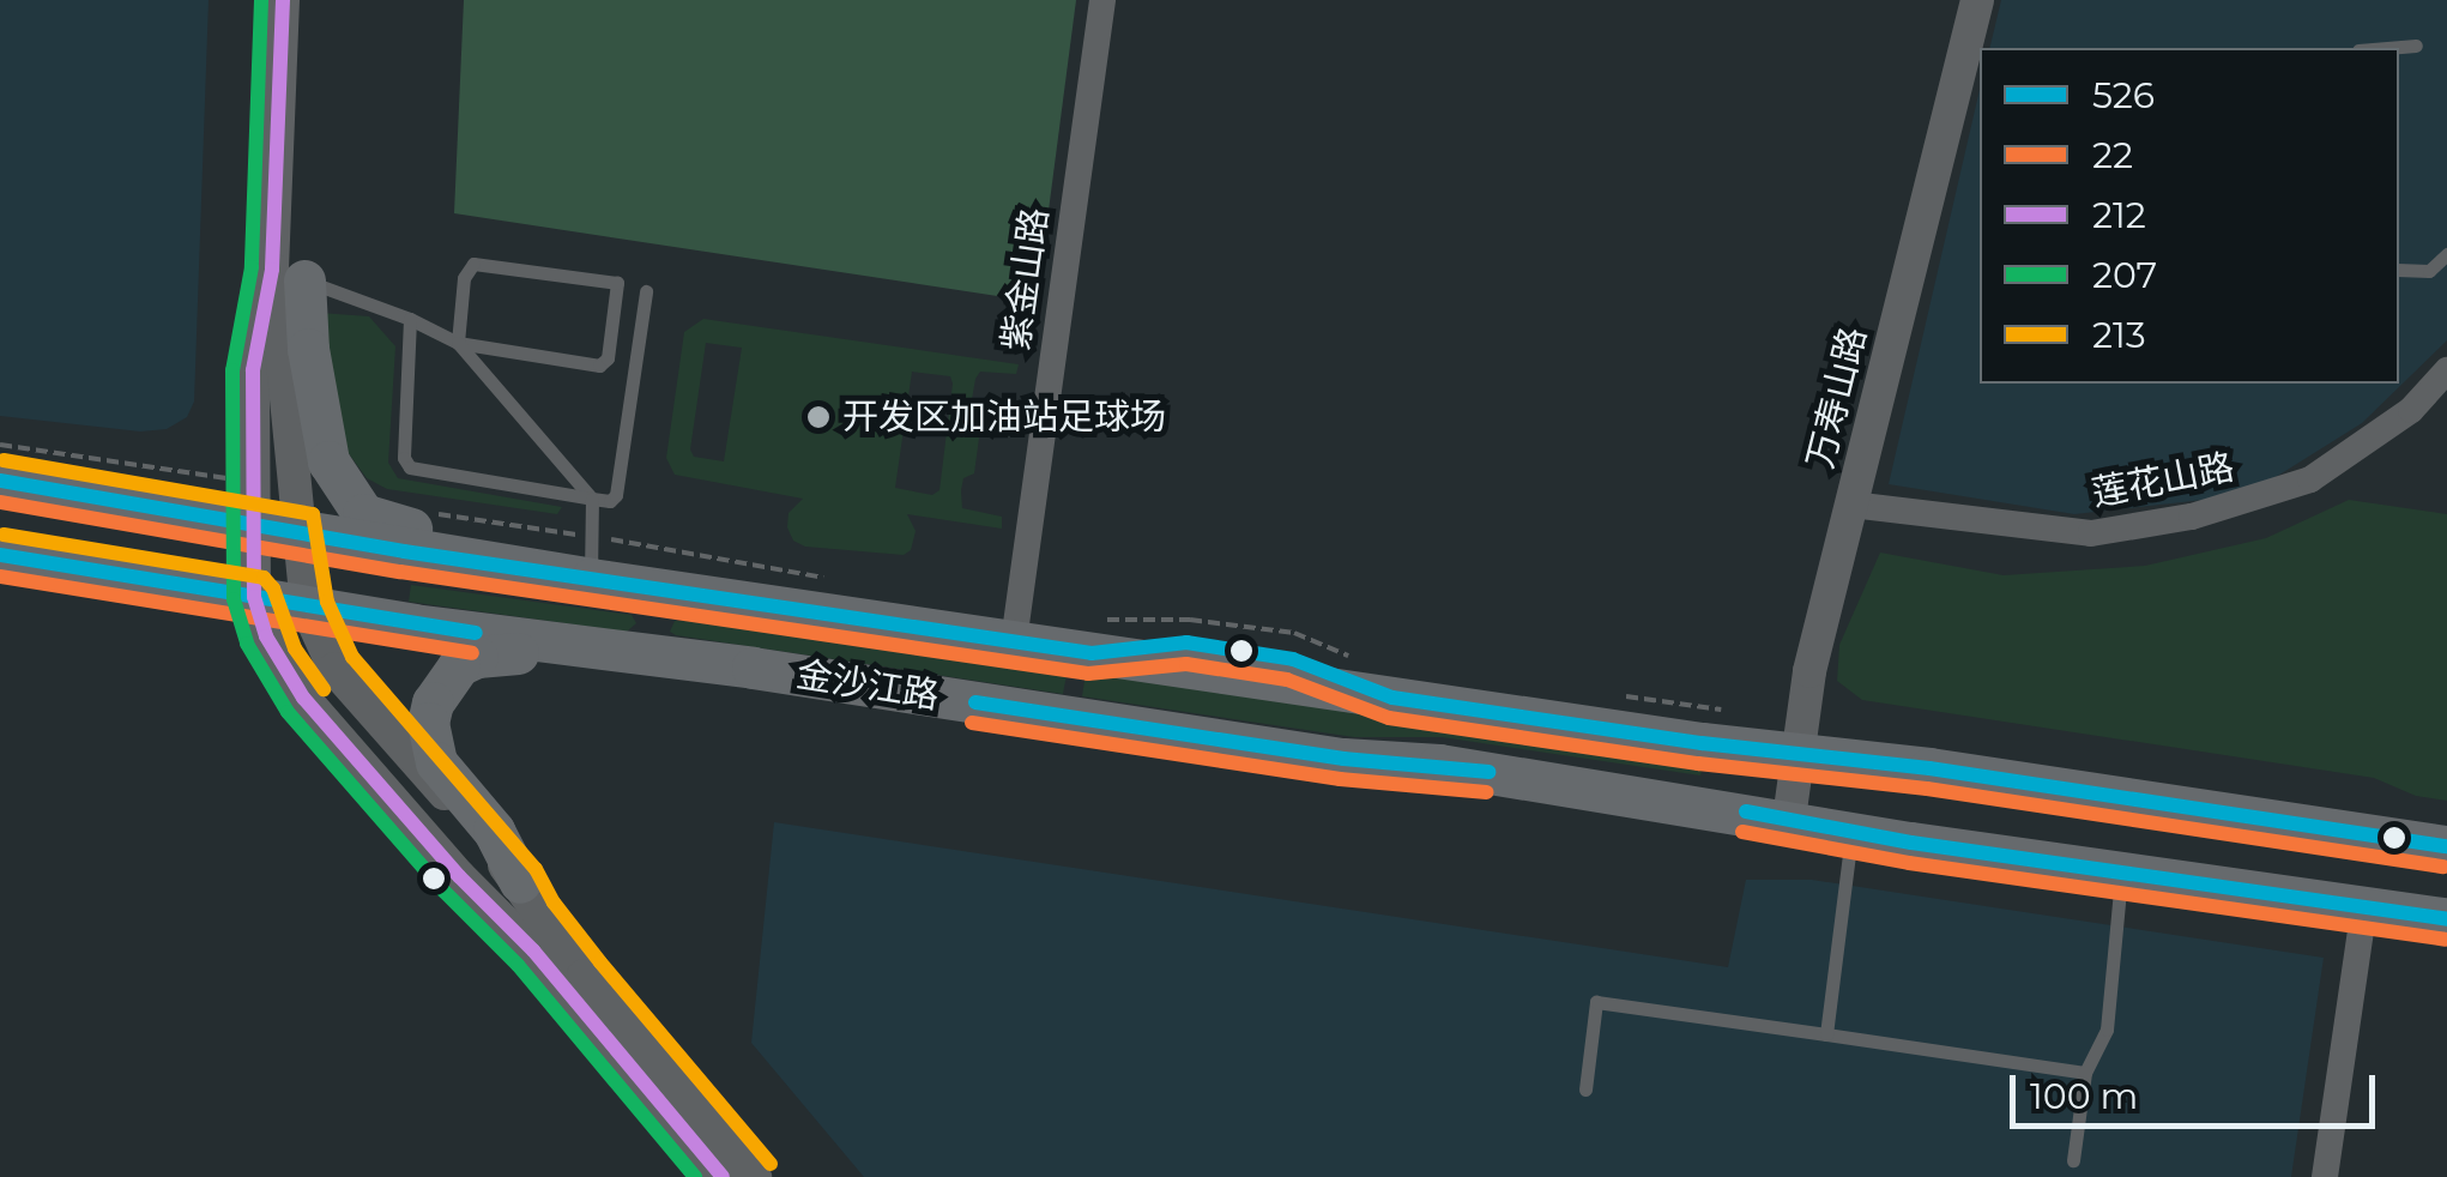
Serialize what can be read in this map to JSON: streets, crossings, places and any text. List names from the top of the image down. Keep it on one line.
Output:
{"streets":{"main road":["金沙江路"],"street":["紫金山路","万寿山路","莲花山路"]},"crossings":[["紫金山路","金沙江路"],["万寿山路","莲花山路"],["万寿山路","金沙江路"]],"places":["开发区加油站足球场"],"lines":["transit line 212","transit line 207","transit line 213","transit line 526","transit line 22"],"legend":["526","22","212","207","213"],"scale_bar":"100 m"}
